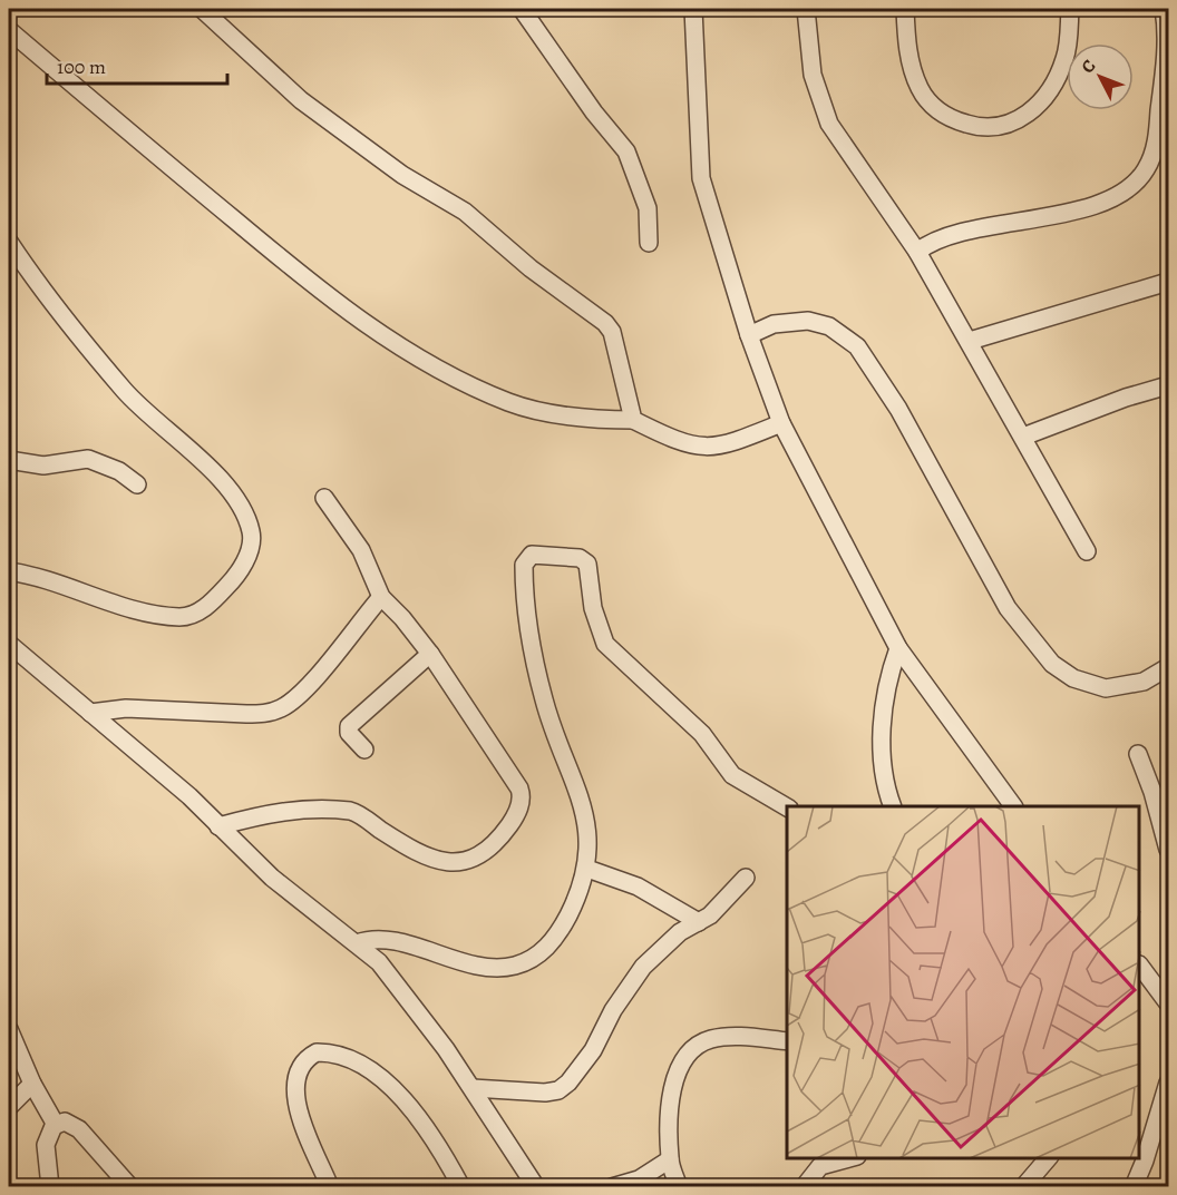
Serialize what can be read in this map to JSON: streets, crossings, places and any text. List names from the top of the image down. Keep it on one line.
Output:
{"scale_bar":"100 m","north":"top left"}
